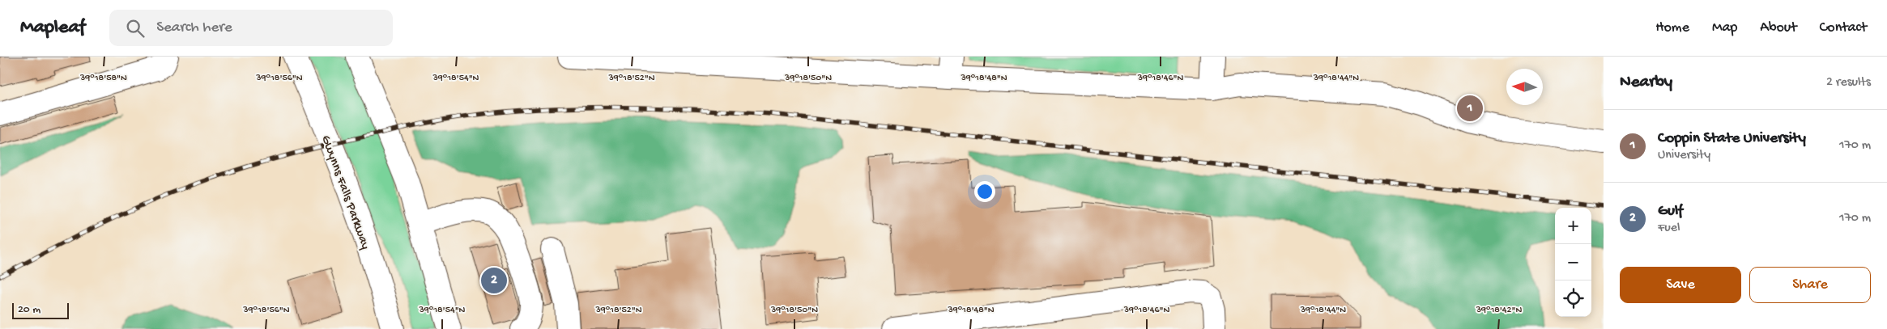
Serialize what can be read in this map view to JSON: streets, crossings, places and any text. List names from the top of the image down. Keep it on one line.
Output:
{"streets":{"main road":["Gwynns Falls Parkway"]},"scale_bar":"20 m","north":"left","page":{"header":"Mapleaf","search":"Search here","nav":["Home","Map","About","Contact"],"heading":["Nearby","2 results"],"pins":["1","2"],"list":[{"mark":"1","name":"Coppin State University","note":"University","value":"170 m"},{"mark":"2","name":"Gulf","note":"Fuel","value":"170 m"}],"map_buttons":["+","−"],"buttons":["Save","Share"],"scale":"20 m"},"coordinates":["39°18'58\"N","39°18'54\"N","39°18'48\"N","39°18'46\"N","39°18'44\"N","39°18'56\"N","39°18'52\"N","39°18'50\"N","39°18'42\"N"]}
